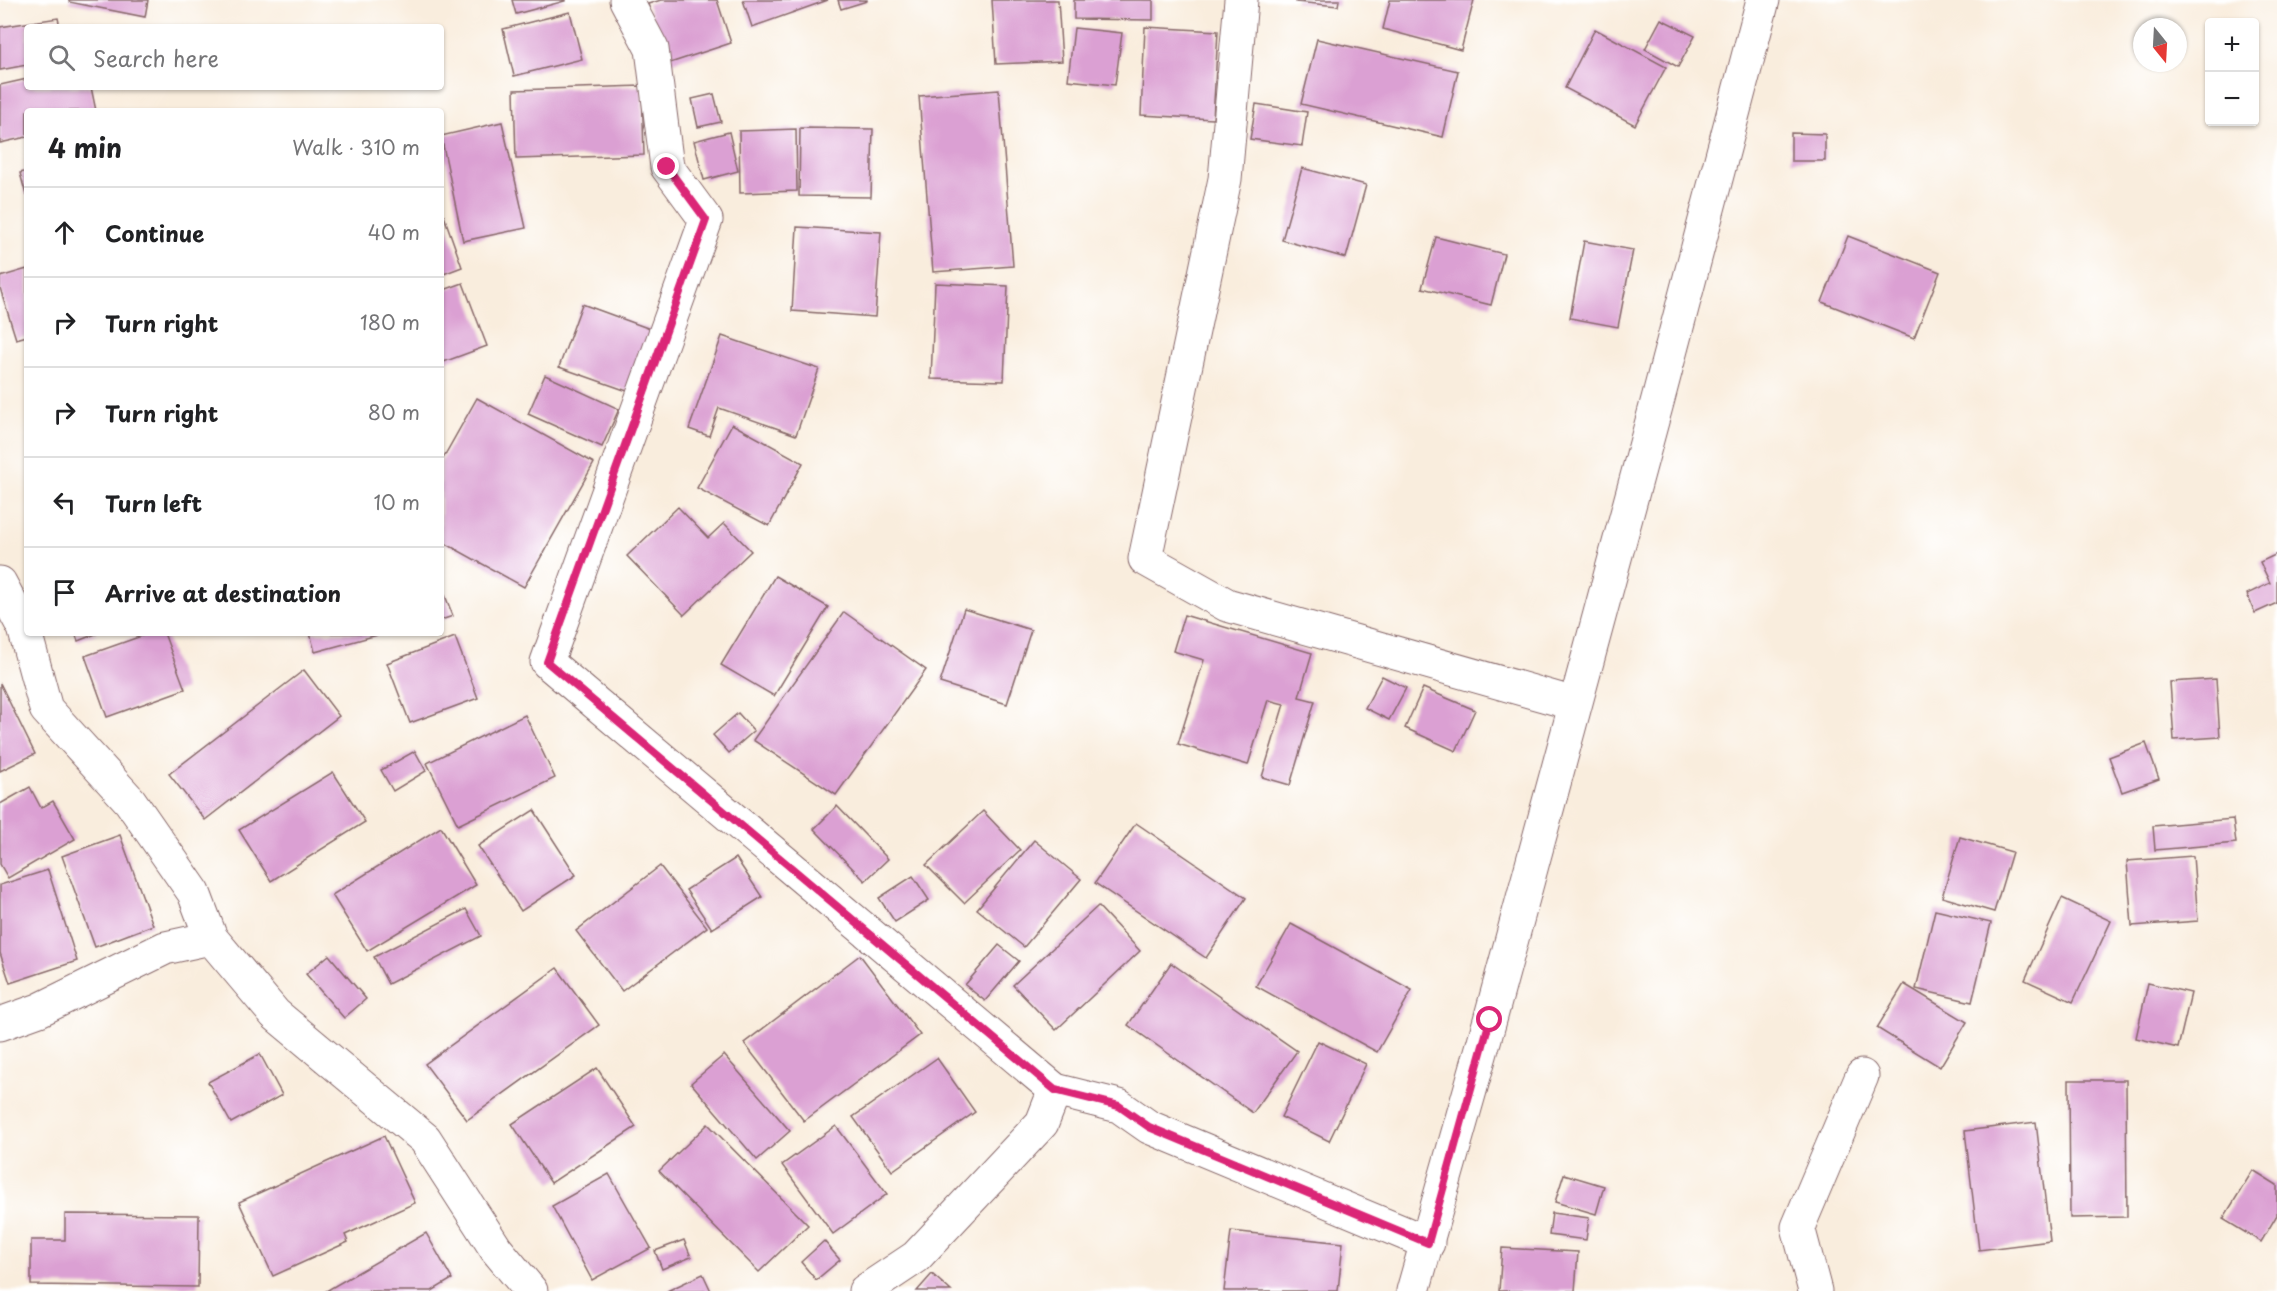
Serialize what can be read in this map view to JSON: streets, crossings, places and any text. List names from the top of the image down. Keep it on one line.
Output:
{"north":"bottom","page":{"map_buttons":["+","−"],"search":"Search here","heading":["4 min","Walk · 310 m"],"list":[["Continue","40 m"],["Turn right","180 m"],["Turn right","80 m"],["Turn left","10 m"],"Arrive at destination"]}}
